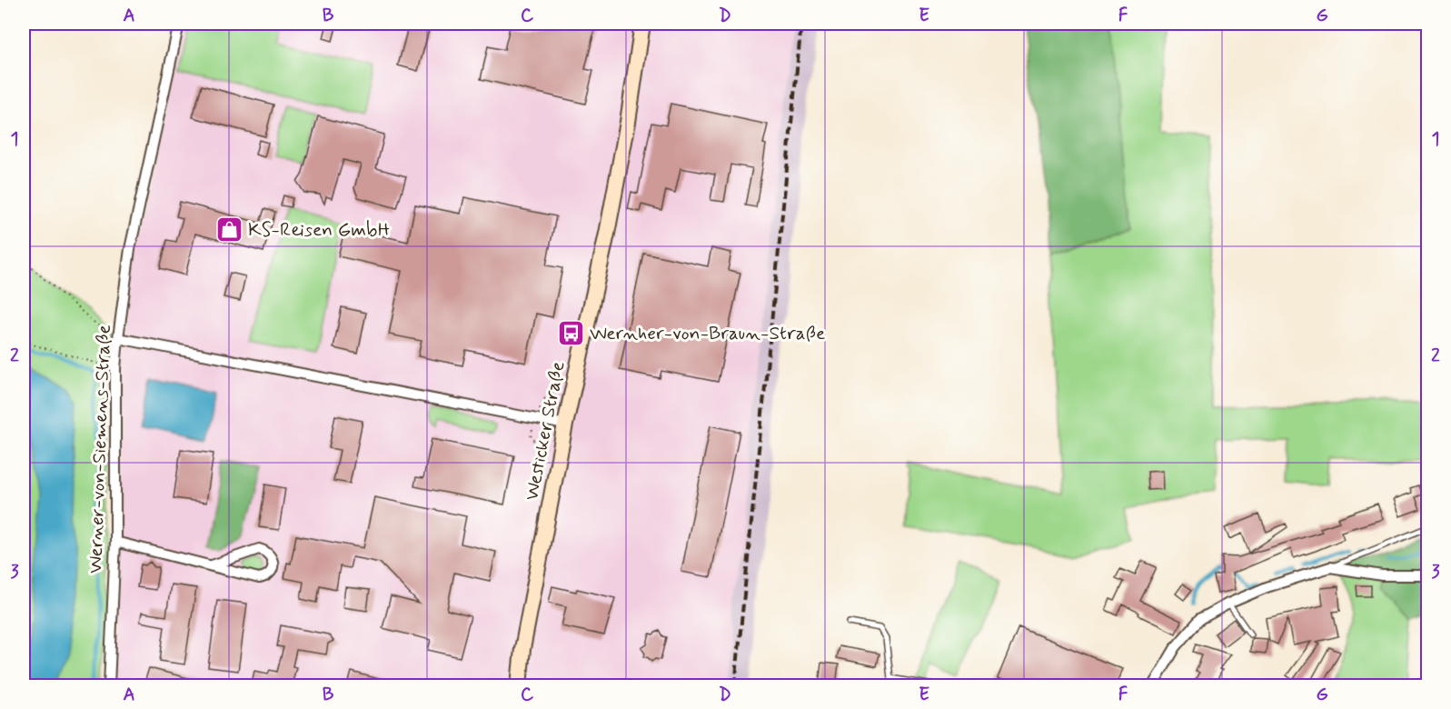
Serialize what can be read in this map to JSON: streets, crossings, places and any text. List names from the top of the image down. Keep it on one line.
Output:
{"streets":{"main road":["Westicker Straße"],"street":["Werner-von-Siemens-Straße"]},"places":{"shop":["KS-Reisen GmbH"],"bus stop":["Wernher-von-Braun-Straße"]},"grid":{"columns":["A","B","C","D","E","F","G"],"rows":["1","2","3"]}}
